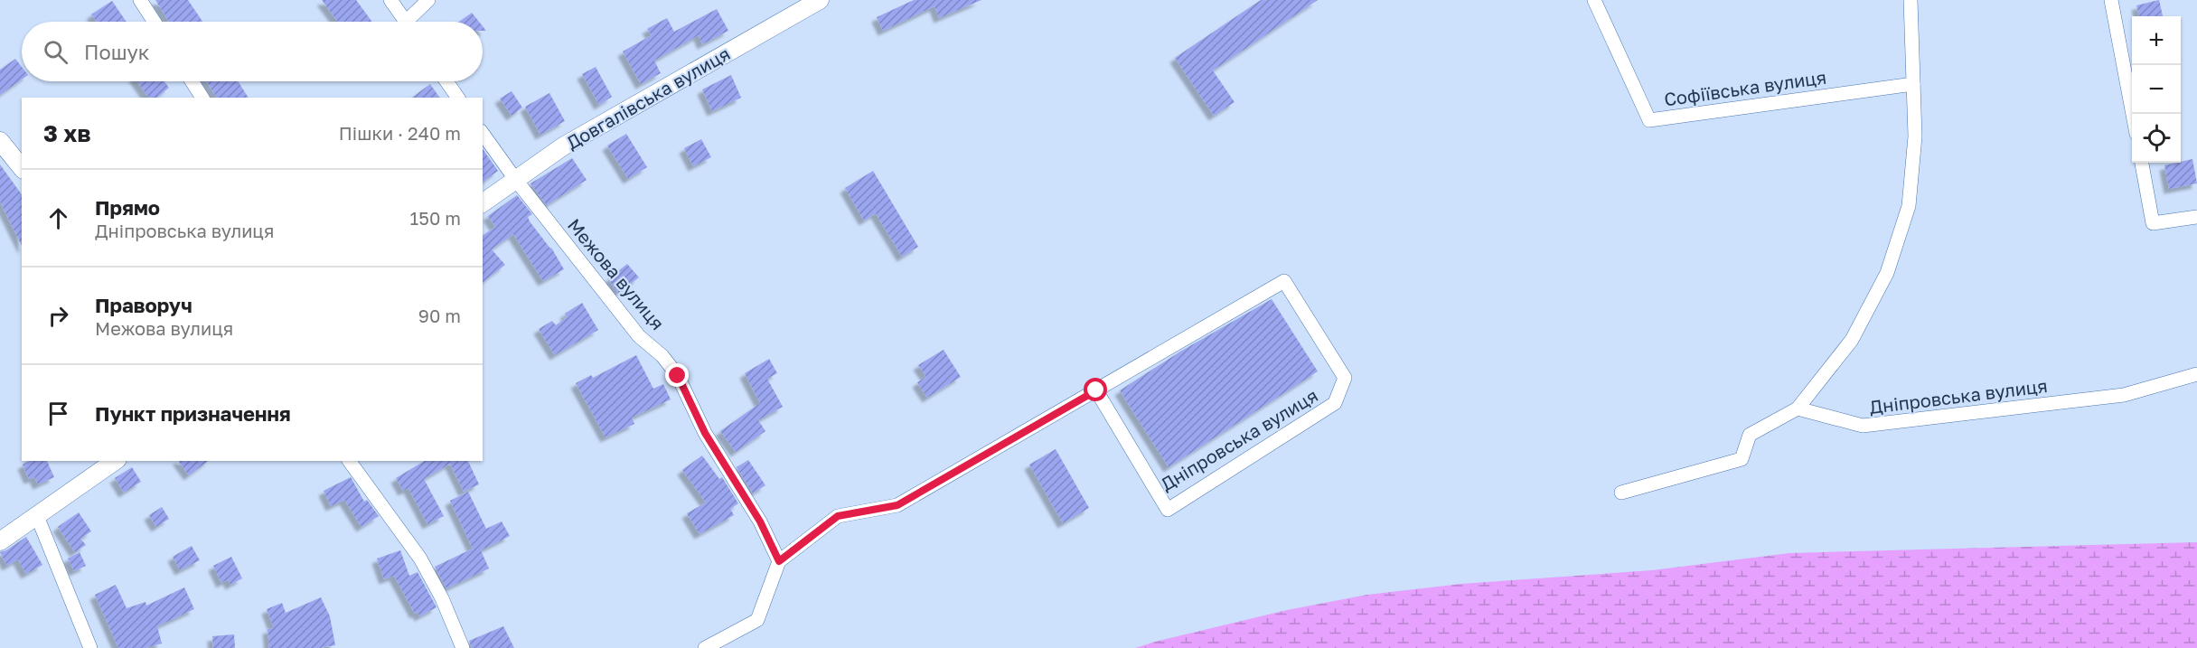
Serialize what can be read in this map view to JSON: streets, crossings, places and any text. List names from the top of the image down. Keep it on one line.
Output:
{"streets":{"street":["Софіївська вулиця","Довгалівська вулиця","Межова вулиця","Дніпровська вулиця"]},"crossings":[["Довгалівська вулиця","Межова вулиця"],["Межова вулиця","Дніпровська вулиця"]],"page":{"map_buttons":["+","−"],"search":"Пошук","heading":["3 хв","Пішки · 240 m"],"list":[["Прямо","Дніпровська вулиця","150 m"],["Праворуч","Межова вулиця","90 m"],"Пункт призначення"]}}
